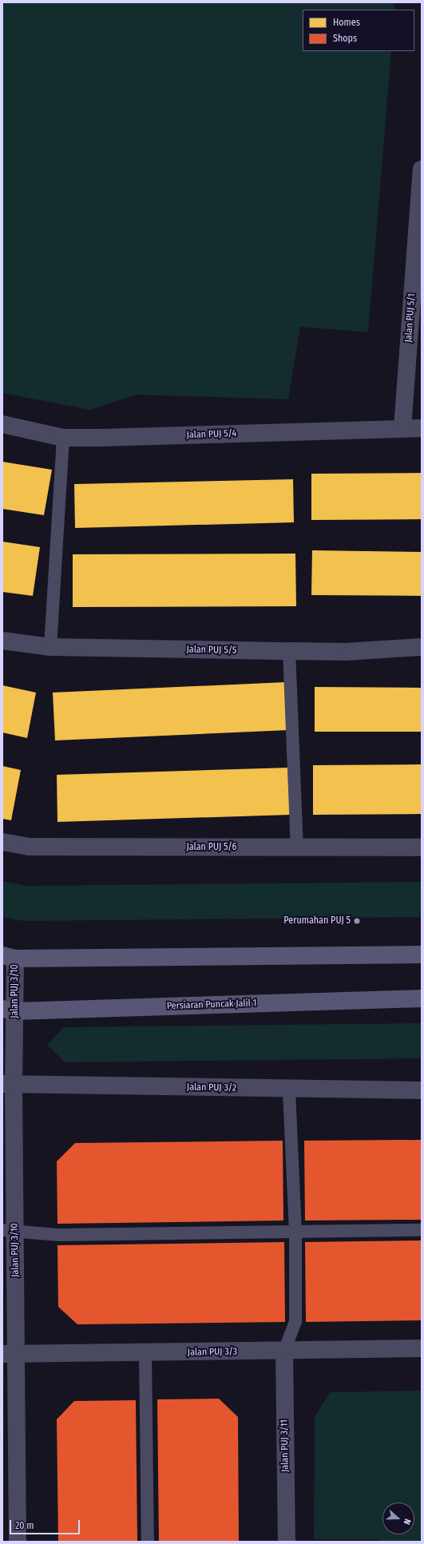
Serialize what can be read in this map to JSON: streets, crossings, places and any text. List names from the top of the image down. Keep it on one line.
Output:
{"streets":{"main road":["Persiaran Puncak Jalil 1"],"street":["Jalan PUJ 5/1","Jalan PUJ 5/4","Jalan PUJ 5/5","Jalan PUJ 5/6","Jalan PUJ 3/10","Jalan PUJ 3/2","Jalan PUJ 3/3","Jalan PUJ 3/11"]},"crossings":[["Jalan PUJ 5/1","Jalan PUJ 5/4"],["Jalan PUJ 3/10","Persiaran Puncak Jalil 1"],["Jalan PUJ 3/10","Jalan PUJ 3/2"],["Jalan PUJ 3/10","Jalan PUJ 3/3"],["Jalan PUJ 3/3","Jalan PUJ 3/11"]],"places":["Perumahan PUJ 5"],"legend":["Homes","Shops"],"scale_bar":"20 m","north":"right"}
